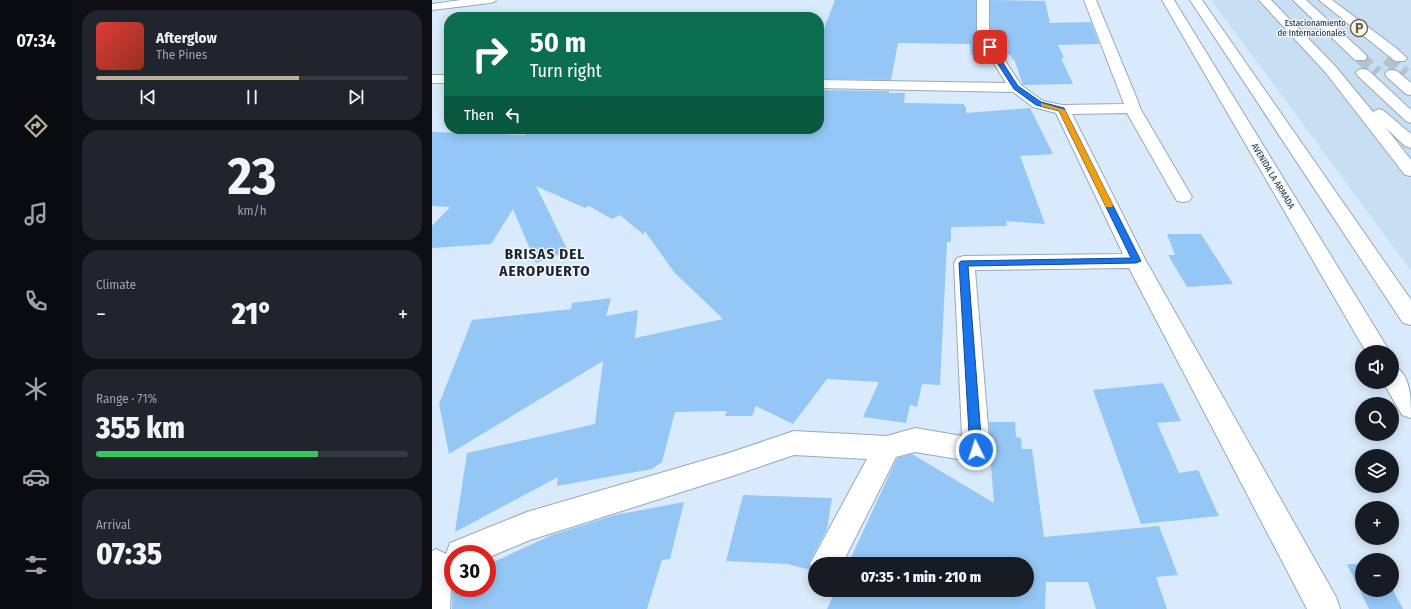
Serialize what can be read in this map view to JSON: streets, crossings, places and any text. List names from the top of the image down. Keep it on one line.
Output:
{"streets":{"street":["AVENIDA LA ARMADA"]},"districts":["BRISAS DEL AEROPUERTO"],"places":{"parking":["Estacionamiento de Internacionales"]},"page":{"tabs":"07:34","turn":["50 m","Turn right"],"song":["Afterglow","The Pines"],"then":"Then","tile":[["23","km/h"],"Climate",["Range · 71%","355 km"],["Arrival","07:35"]],"heat":["−","21°","+"],"map_buttons":["+","−"],"limit":"30","trip":"07:35 · 1 min · 210 m"}}
